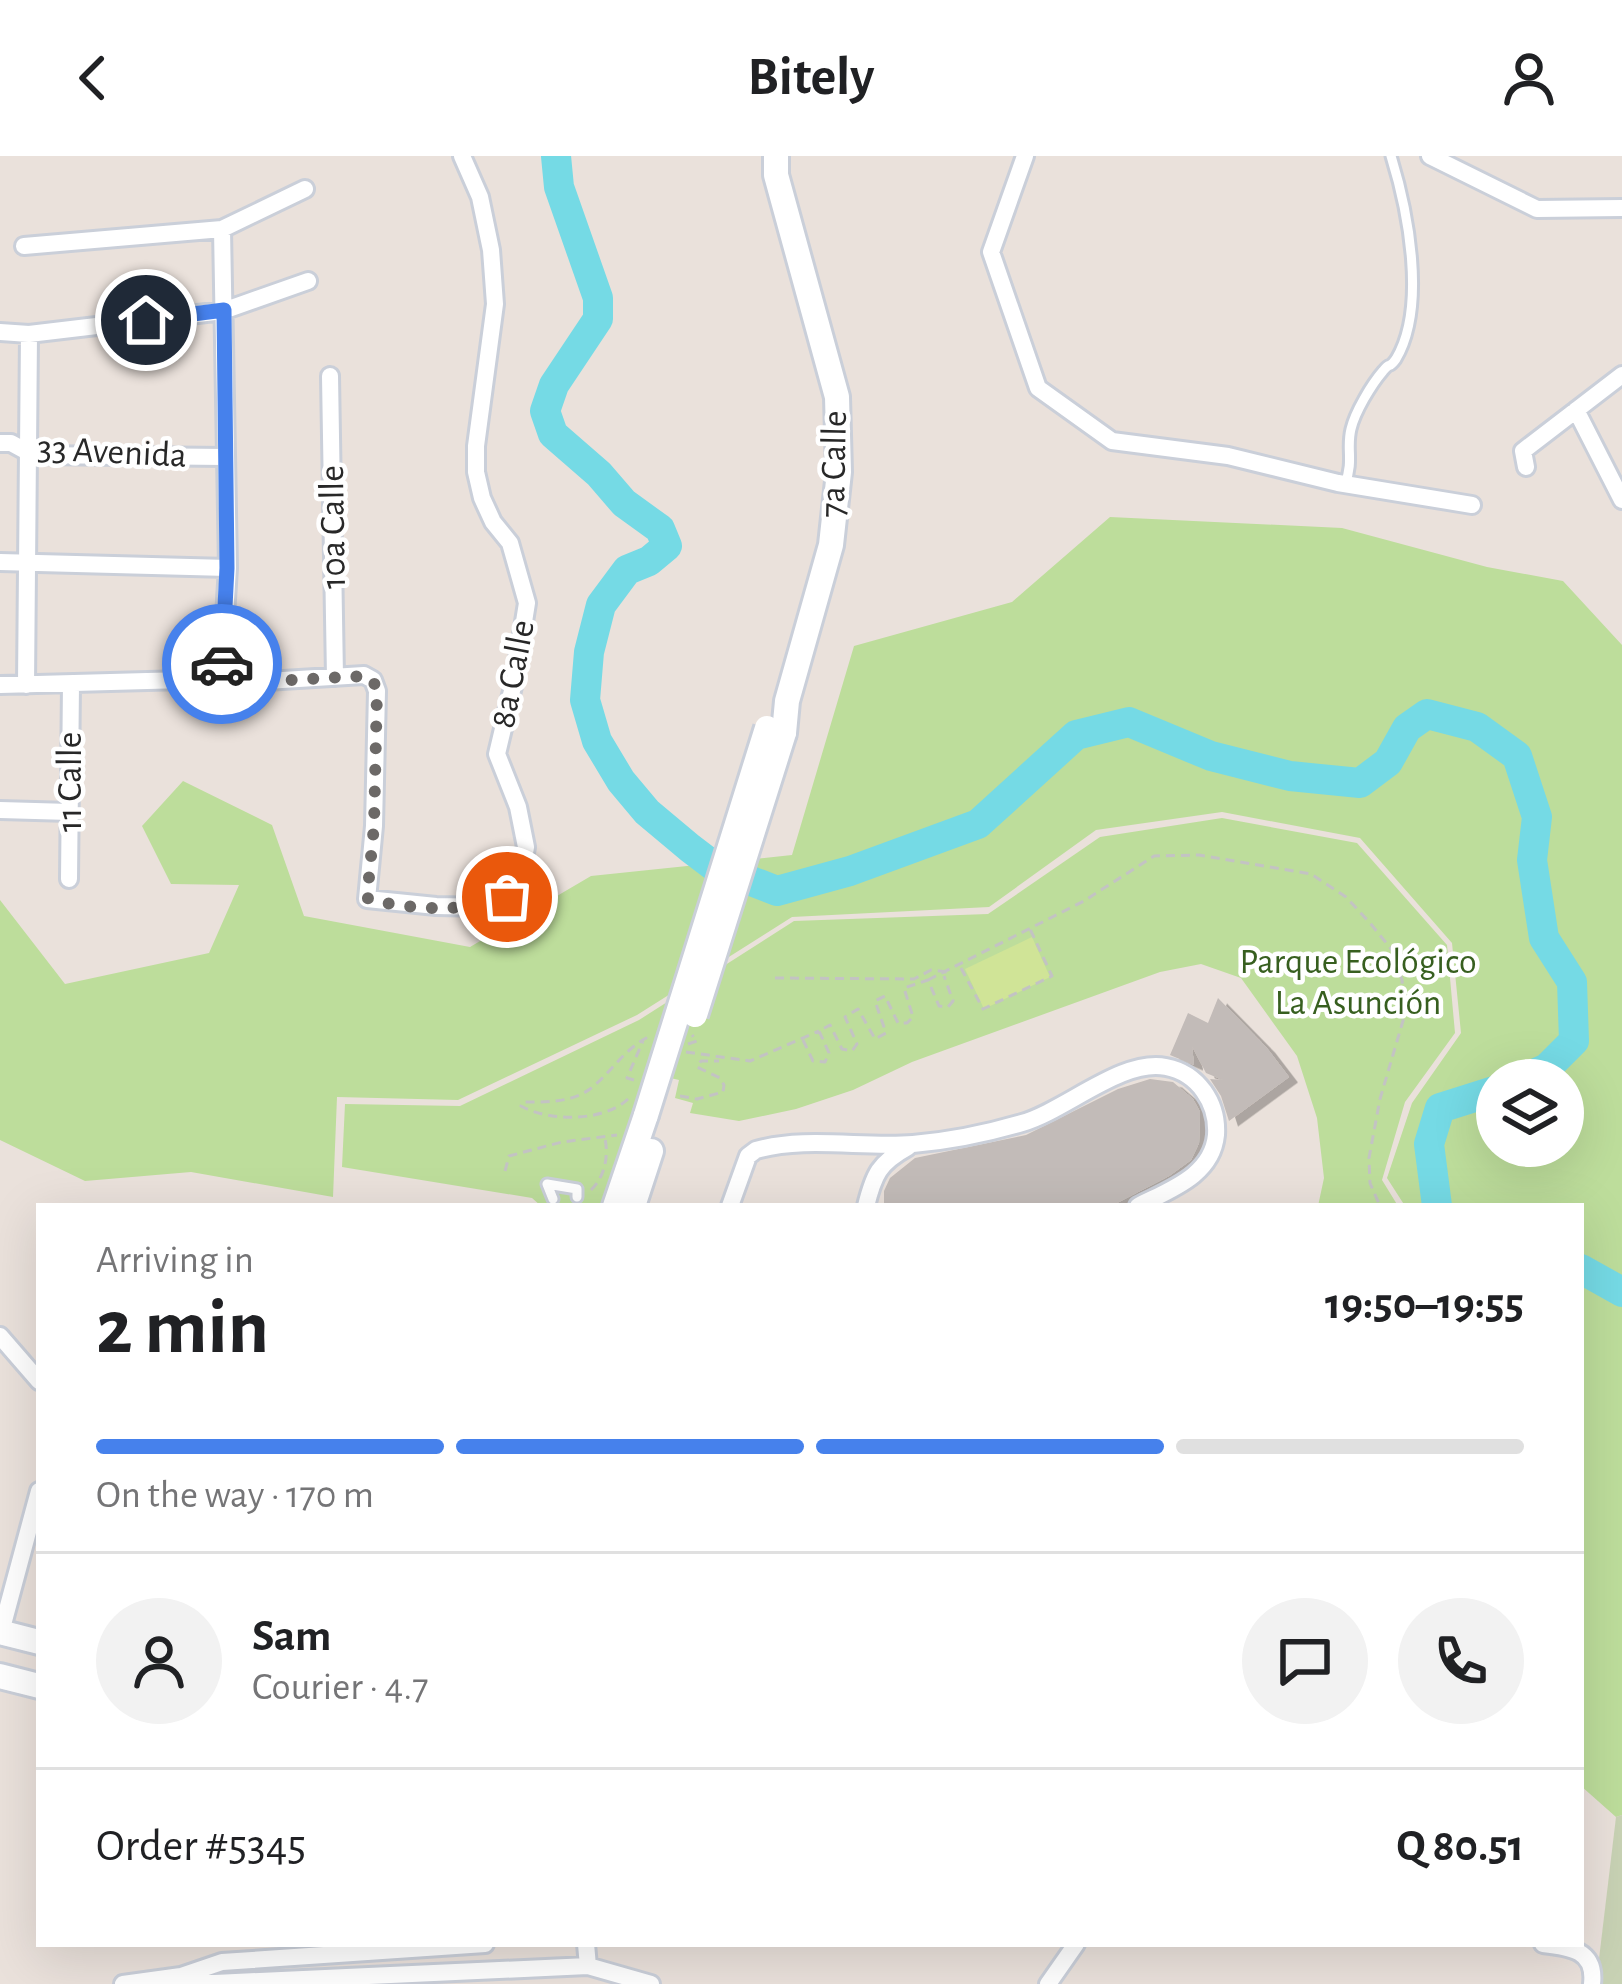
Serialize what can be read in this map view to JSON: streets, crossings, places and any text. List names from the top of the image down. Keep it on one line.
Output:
{"streets":{"main road":["7a Calle"],"street":["33 Avenida","10a Calle","8a Calle","11 Calle"]},"crossings":[["33 Avenida","11 Calle"],["10a Calle","8a Calle"]],"parks":["Parque Ecológico La Asunción"],"page":{"header":"Bitely","heading":["2 min","Arriving in","19:50–19:55"],"panel":["Sam","Courier · 4.7","Order #5345","Q 80.51"],"bar":"On the way · 170 m"}}
